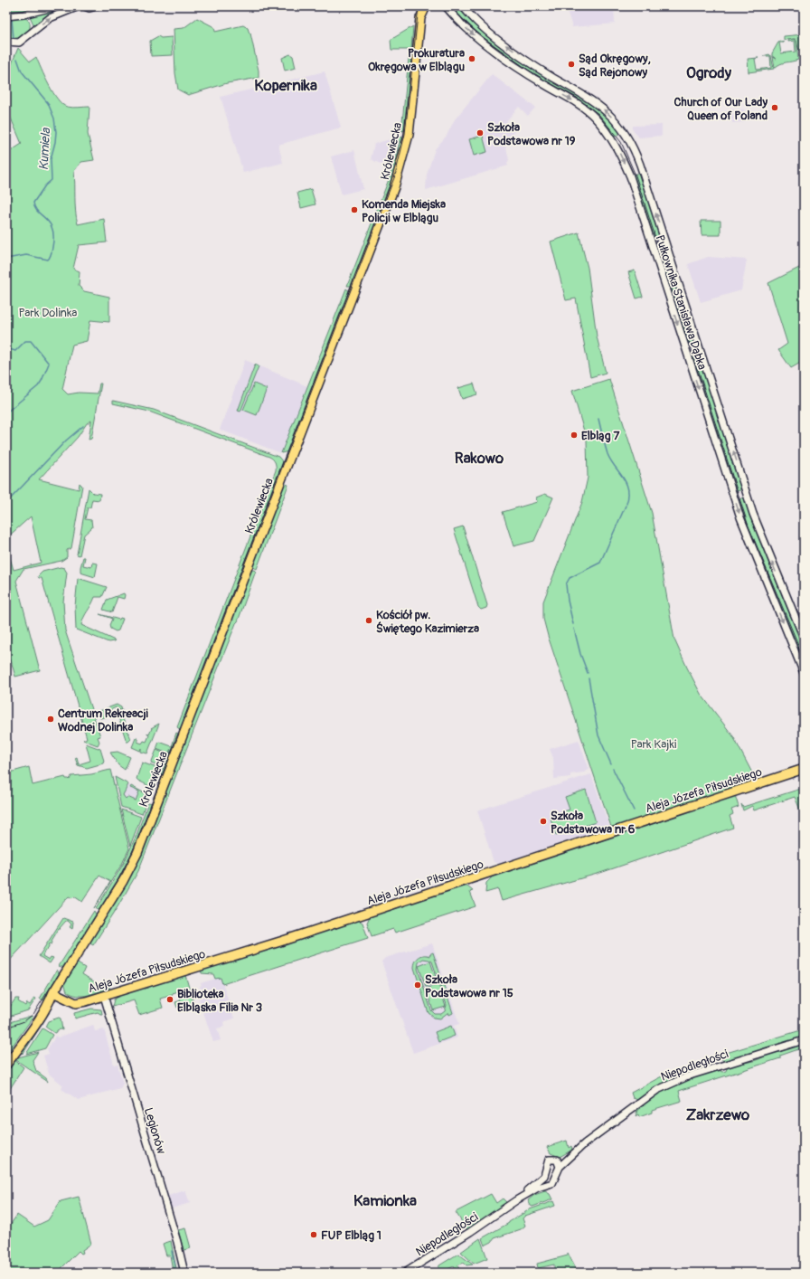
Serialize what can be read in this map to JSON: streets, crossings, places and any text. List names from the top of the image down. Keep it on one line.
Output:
{"streets":{"main road":["Królewiecka","Aleja Józefa Piłsudskiego"],"street":["Pułkownika Stanisława Dąbka","Niepodległości","Legionów"]},"crossings":[["Królewiecka","Aleja Józefa Piłsudskiego"],["Aleja Józefa Piłsudskiego","Legionów"]],"districts":["Ogrody","Kopernika","Rakowo","Zakrzewo","Kamionka"],"water":["Kumiela"],"parks":["Park Dolinka","Park Kajki"],"places":["Prokuratura Okręgowa w Elblągu","Sąd Okręgowy, Sąd Rejonowy","Church of Our Lady Queen of Poland","Szkoła Podstawowa nr 19","Komenda Miejska Policji w Elblągu","Elbląg 7","Kościół pw. Świętego Kazimierza","Centrum Rekreacji Wodnej Dolinka","Szkoła Podstawowa nr 6","Szkoła Podstawowa nr 15","Biblioteka Elbląska Filia Nr 3","FUP Elbląg 1"]}
